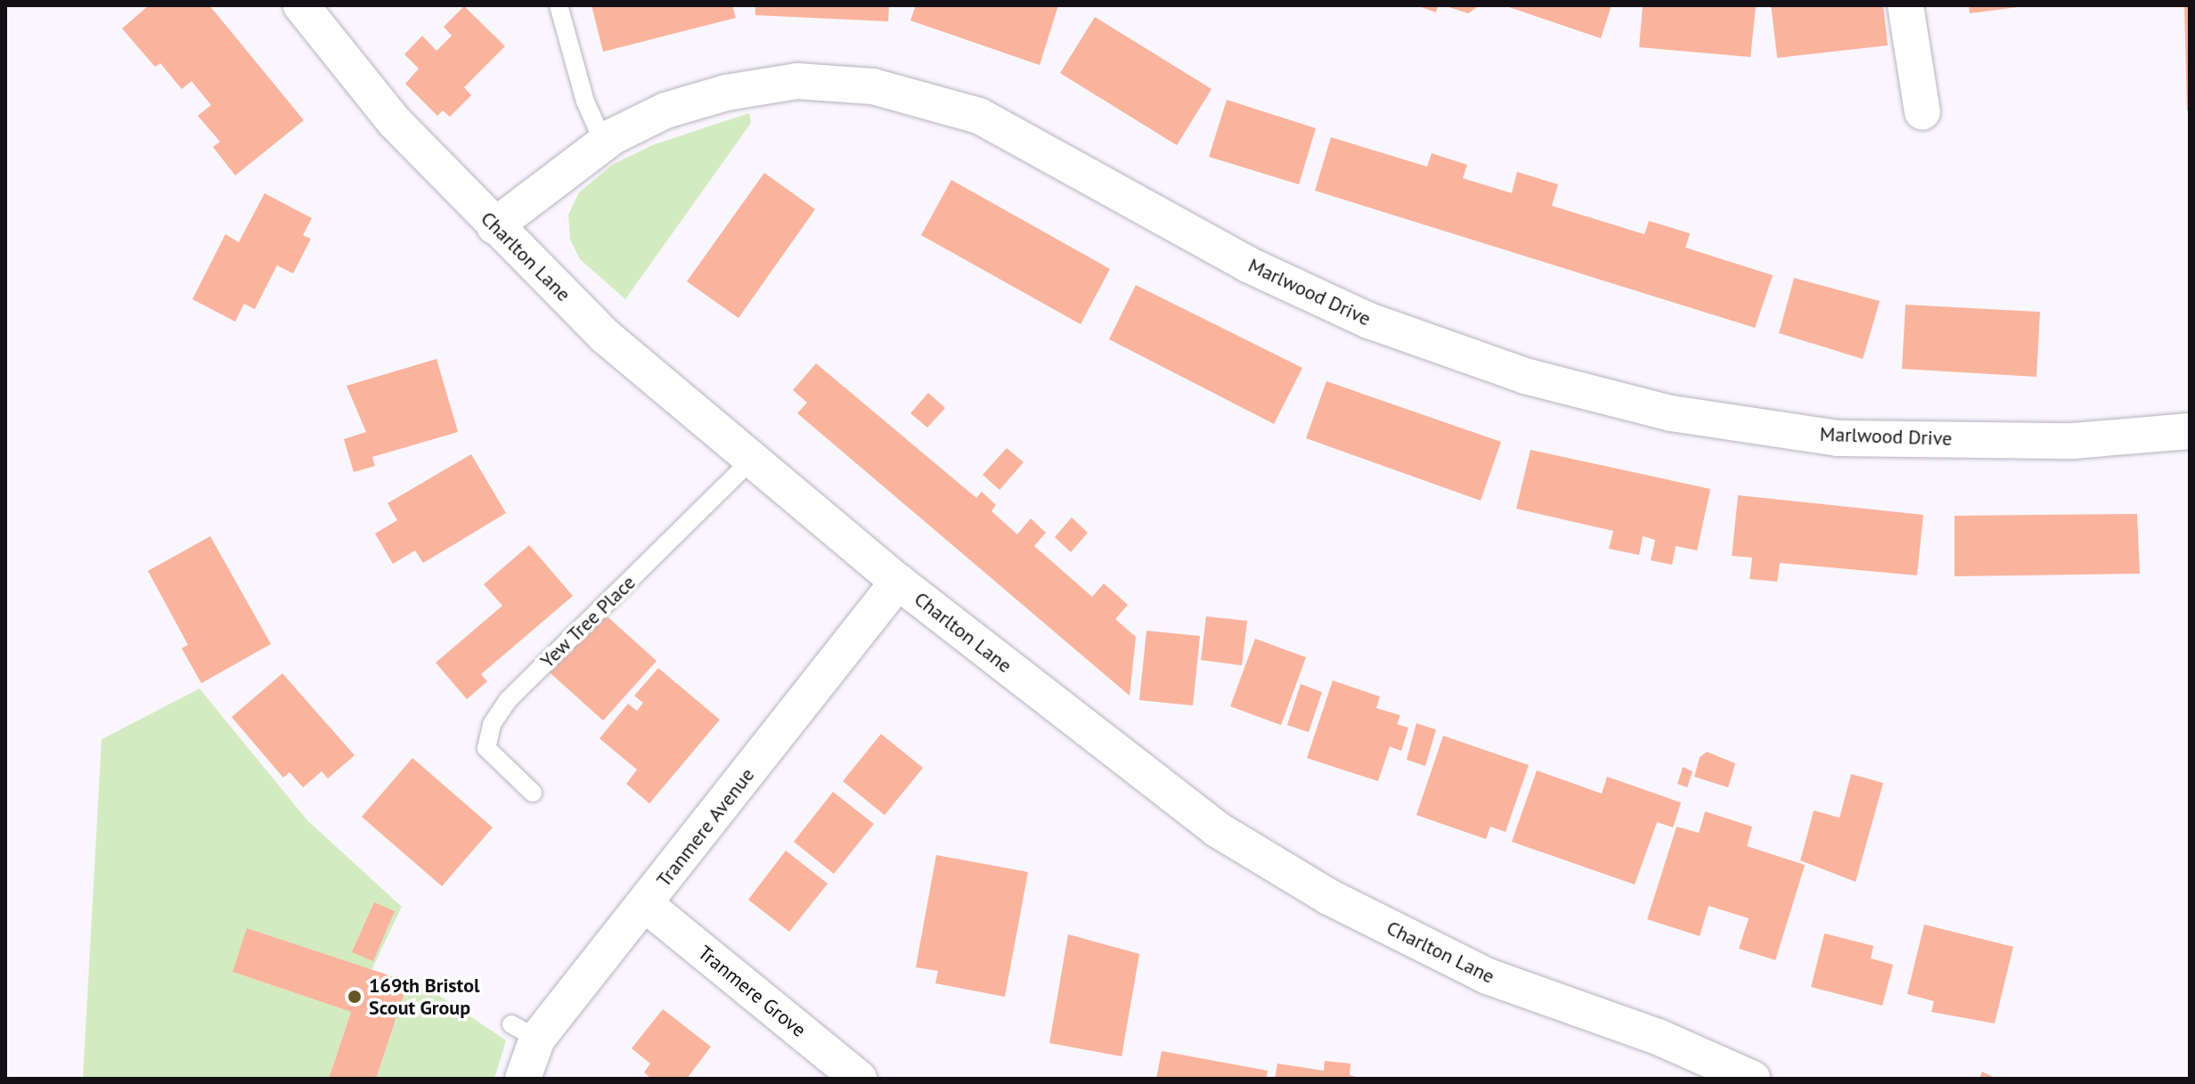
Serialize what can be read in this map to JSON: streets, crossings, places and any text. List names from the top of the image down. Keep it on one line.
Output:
{"streets":{"street":["Charlton Lane","Marlwood Drive","Tranmere Avenue","Tranmere Grove"],"lane":["Yew Tree Place"]},"crossings":[["Charlton Lane","Marlwood Drive"],["Charlton Lane","Yew Tree Place"],["Charlton Lane","Tranmere Avenue"],["Tranmere Avenue","Tranmere Grove"]],"places":["169th Bristol Scout Group"]}
